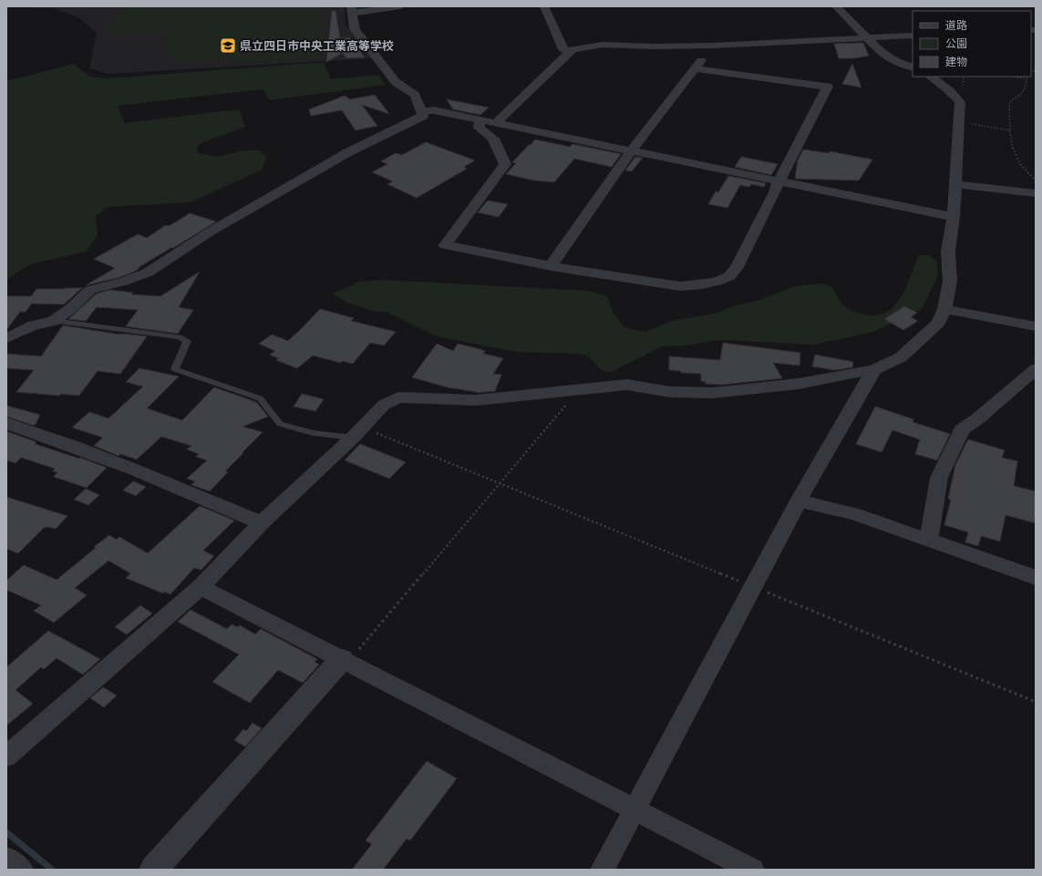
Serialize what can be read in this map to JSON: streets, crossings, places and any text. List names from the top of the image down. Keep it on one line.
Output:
{"places":{"school or university":["県立四日市中央工業高等学校"]},"legend":["道路","公園","建物"]}
